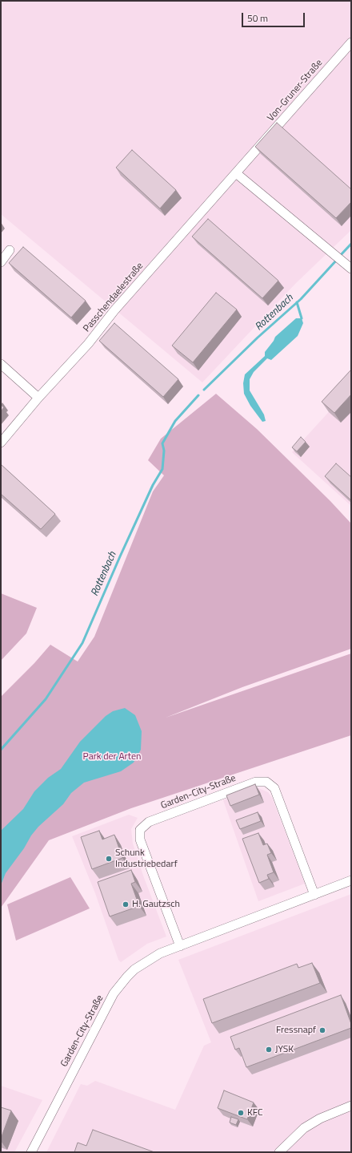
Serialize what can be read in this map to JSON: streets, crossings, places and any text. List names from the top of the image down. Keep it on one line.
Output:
{"streets":{"street":["Von-Gruner-Straße","Passchendaelestraße","Garden-City-Straße"]},"crossings":[["Von-Gruner-Straße","Passchendaelestraße"]],"water":["Rottenbach"],"parks":["Park der Arten"],"places":["Schunk Industriebedarf","H. Gautzsch","Fressnapf","JYSK","KFC"],"scale_bar":"50 m"}
